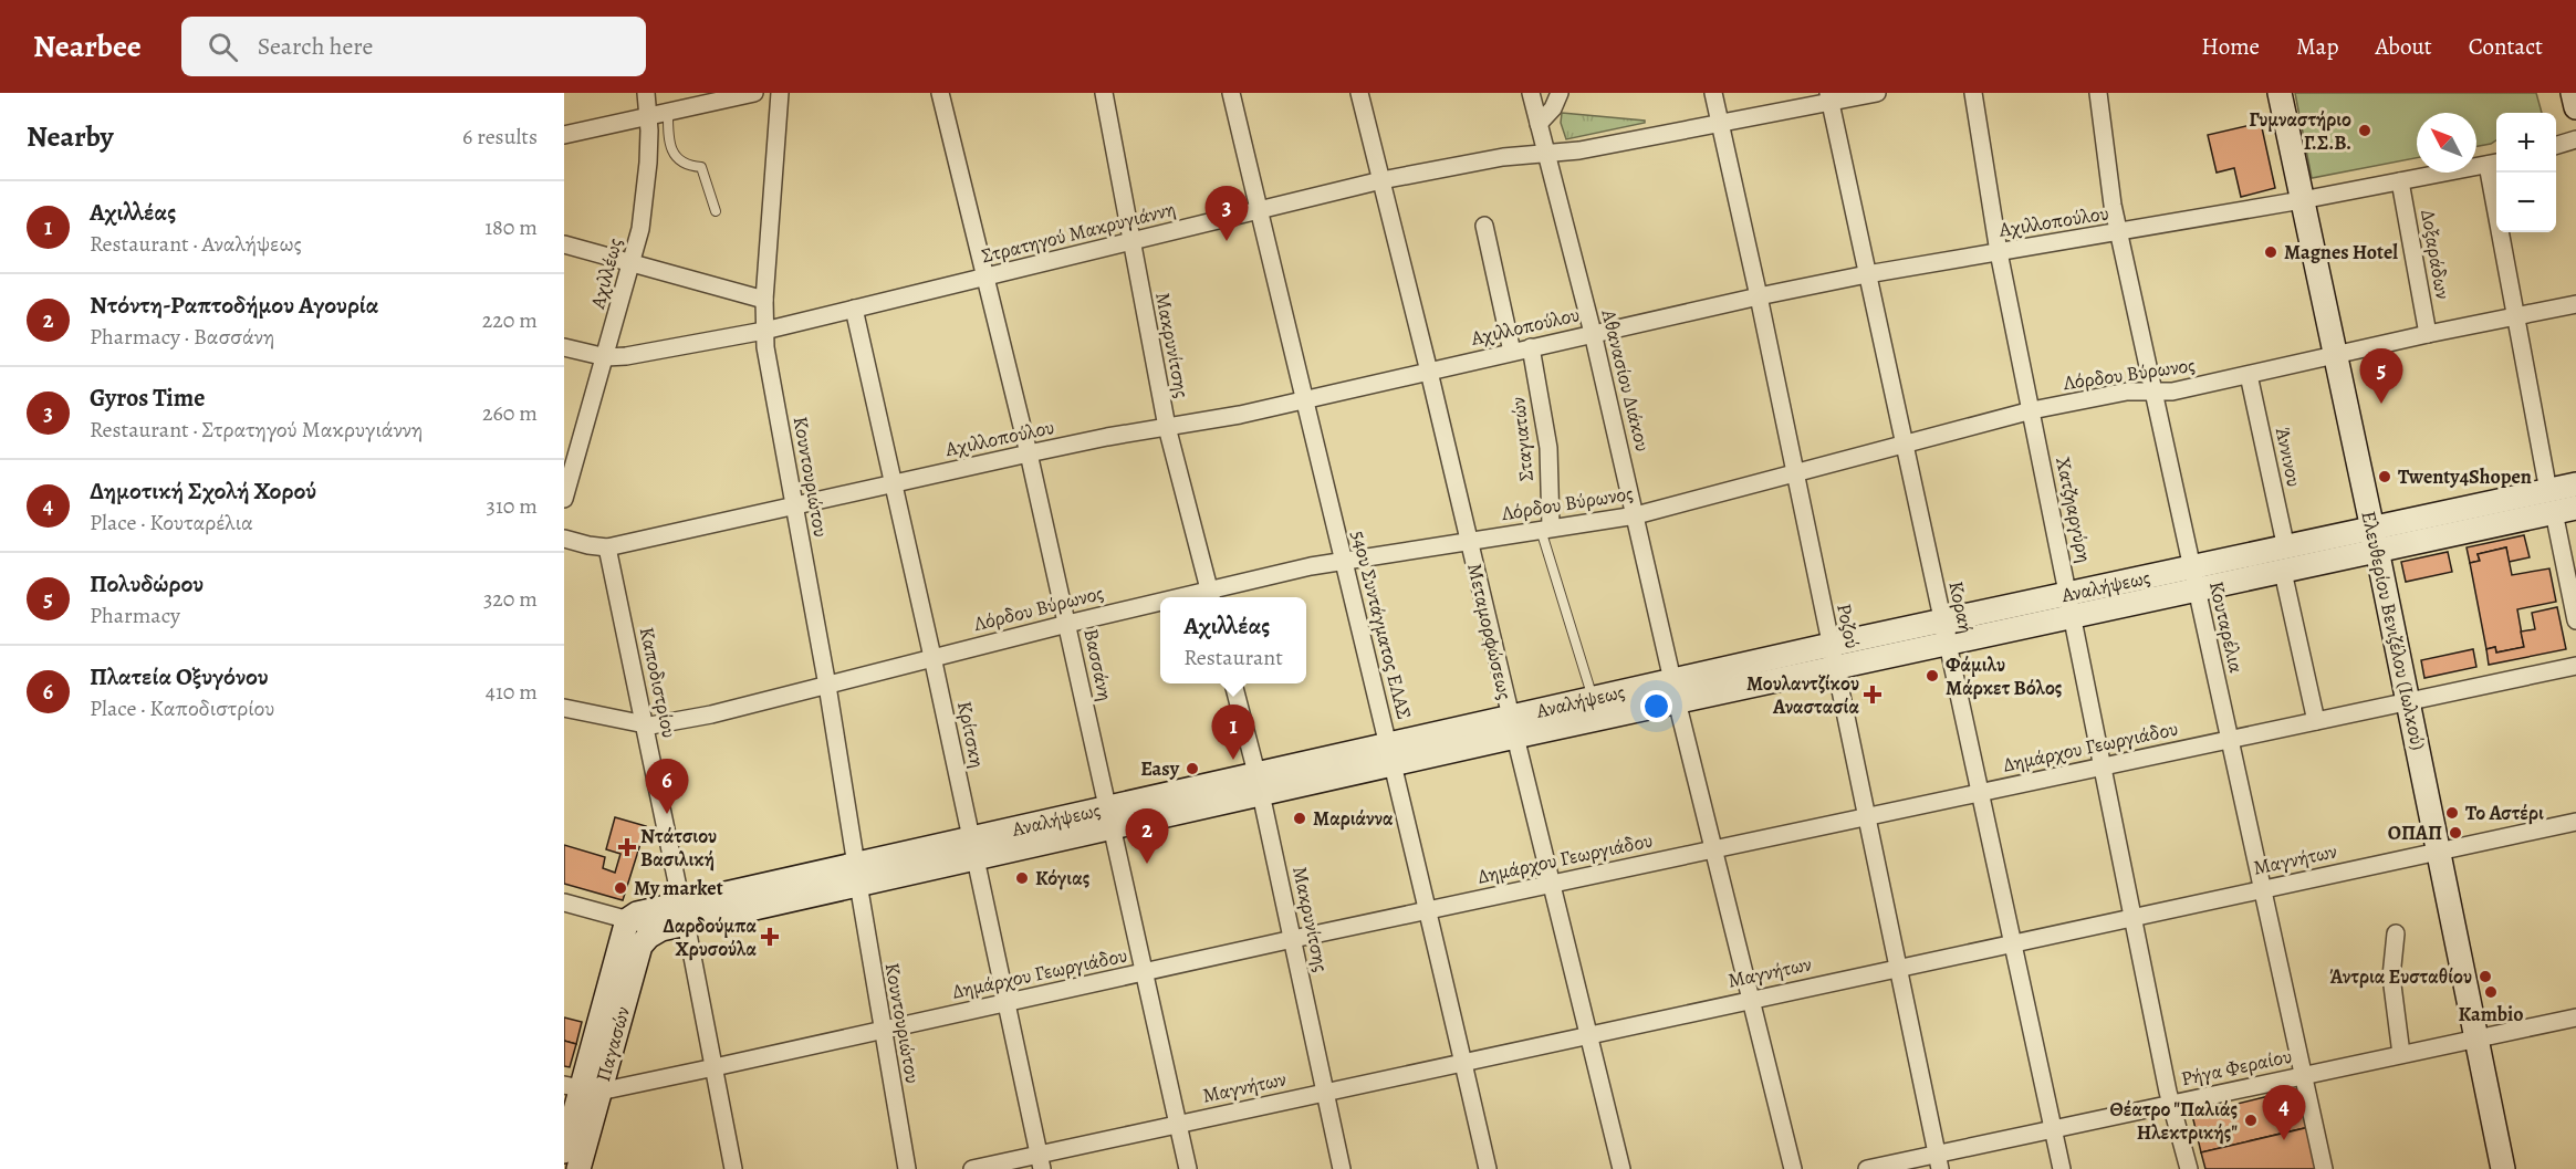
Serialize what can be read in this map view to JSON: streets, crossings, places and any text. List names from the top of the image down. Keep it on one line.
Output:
{"streets":{"main road":["Αναλήψεως","Ελευθερίου Βενιζέλου (Ιωλκού)","Παγασών"],"street":["Αχιλλοπούλου","Στρατηγού Μακρυγιάννη","Δοξαράδων","Αχιλλέως","Μακρυνίτσης","Λόρδου Βύρωνος","Αθανασίου Διάκου","Σταγιατών","Άννινου","Κουντουριώτου","Χατζηαργύρη","Κοραή","54ου Συντάγματος ΕΛΑΣ","Ροζού","Κουταρέλια","Μεταμορφώσεως","Βασσάνη","Καποδιστρίου","Κρίτσκη","Δημάρχου Γεωργιάδου","Μαγνήτων","Ρήγα Φεραίου"]},"crossings":[["Αχιλλοπούλου","Δοξαράδων"],["Αχιλλοπούλου","Μακρυνίτσης"],["Αχιλλοπούλου","Αθανασίου Διάκου"],["Αχιλλοπούλου","Σταγιατών"],["Αχιλλοπούλου","Κουντουριώτου"],["Αχιλλοπούλου","Χατζηαργύρη"],["Αχιλλοπούλου","Κοραή"],["Αχιλλοπούλου","54ου Συντάγματος ΕΛΑΣ"],["Αχιλλοπούλου","Ροζού"],["Αχιλλοπούλου","Κουταρέλια"],["Αχιλλοπούλου","Ελευθερίου Βενιζέλου (Ιωλκού)"],["Αχιλλοπούλου","Μεταμορφώσεως"],["Αχιλλοπούλου","Βασσάνη"],["Αχιλλοπούλου","Καποδιστρίου"],["Αχιλλοπούλου","Κρίτσκη"],["Στρατηγού Μακρυγιάννη","Αχιλλέως"],["Στρατηγού Μακρυγιάννη","Μακρυνίτσης"],["Στρατηγού Μακρυγιάννη","Αθανασίου Διάκου"],["Στρατηγού Μακρυγιάννη","Κουντουριώτου"],["Στρατηγού Μακρυγιάννη","Κοραή"],["Στρατηγού Μακρυγιάννη","54ου Συντάγματος ΕΛΑΣ"],["Στρατηγού Μακρυγιάννη","Ροζού"],["Στρατηγού Μακρυγιάννη","Μεταμορφώσεως"],["Στρατηγού Μακρυγιάννη","Βασσάνη"],["Στρατηγού Μακρυγιάννη","Κρίτσκη"],["Δοξαράδων","Λόρδου Βύρωνος"],["Μακρυνίτσης","Λόρδου Βύρωνος"],["Μακρυνίτσης","Αναλήψεως"],["Μακρυνίτσης","Δημάρχου Γεωργιάδου"],["Μακρυνίτσης","Μαγνήτων"],["Λόρδου Βύρωνος","Αθανασίου Διάκου"],["Λόρδου Βύρωνος","Σταγιατών"],["Λόρδου Βύρωνος","Άννινου"],["Λόρδου Βύρωνος","Κουντουριώτου"],["Λόρδου Βύρωνος","Χατζηαργύρη"],["Λόρδου Βύρωνος","Κοραή"],["Λόρδου Βύρωνος","54ου Συντάγματος ΕΛΑΣ"],["Λόρδου Βύρωνος","Ροζού"],["Λόρδου Βύρωνος","Κουταρέλια"],["Λόρδου Βύρωνος","Ελευθερίου Βενιζέλου (Ιωλκού)"],["Λόρδου Βύρωνος","Μεταμορφώσεως"],["Λόρδου Βύρωνος","Βασσάνη"],["Λόρδου Βύρωνος","Καποδιστρίου"],["Λόρδου Βύρωνος","Κρίτσκη"],["Αθανασίου Διάκου","Αναλήψεως"],["Αθανασίου Διάκου","Δημάρχου Γεωργιάδου"],["Αθανασίου Διάκου","Μαγνήτων"],["Σταγιατών","Αναλήψεως"],["Άννινου","Αναλήψεως"],["Άννινου","Δημάρχου Γεωργιάδου"],["Κουντουριώτου","Αναλήψεως"],["Κουντουριώτου","Δημάρχου Γεωργιάδου"],["Χατζηαργύρη","Αναλήψεως"],["Χατζηαργύρη","Δημάρχου Γεωργιάδου"],["Χατζηαργύρη","Μαγνήτων"],["Χατζηαργύρη","Ρήγα Φεραίου"],["Αναλήψεως","Κοραή"],["Αναλήψεως","54ου Συντάγματος ΕΛΑΣ"],["Αναλήψεως","Ροζού"],["Αναλήψεως","Κουταρέλια"],["Αναλήψεως","Ελευθερίου Βενιζέλου (Ιωλκού)"],["Αναλήψεως","Μεταμορφώσεως"],["Αναλήψεως","Βασσάνη"],["Αναλήψεως","Καποδιστρίου"],["Αναλήψεως","Κρίτσκη"],["Αναλήψεως","Παγασών"],["Κοραή","Δημάρχου Γεωργιάδου"],["Κοραή","Μαγνήτων"],["Κοραή","Ρήγα Φεραίου"],["54ου Συντάγματος ΕΛΑΣ","Δημάρχου Γεωργιάδου"],["54ου Συντάγματος ΕΛΑΣ","Μαγνήτων"],["Ροζού","Δημάρχου Γεωργιάδου"],["Ροζού","Μαγνήτων"],["Ροζού","Ρήγα Φεραίου"],["Κουταρέλια","Δημάρχου Γεωργιάδου"],["Κουταρέλια","Μαγνήτων"],["Κουταρέλια","Ρήγα Φεραίου"],["Ελευθερίου Βενιζέλου (Ιωλκού)","Δημάρχου Γεωργιάδου"],["Ελευθερίου Βενιζέλου (Ιωλκού)","Μαγνήτων"],["Ελευθερίου Βενιζέλου (Ιωλκού)","Ρήγα Φεραίου"],["Μεταμορφώσεως","Δημάρχου Γεωργιάδου"],["Μεταμορφώσεως","Μαγνήτων"],["Βασσάνη","Δημάρχου Γεωργιάδου"],["Βασσάνη","Μαγνήτων"],["Καποδιστρίου","Δημάρχου Γεωργιάδου"],["Κρίτσκη","Δημάρχου Γεωργιάδου"],["Κρίτσκη","Μαγνήτων"],["Δημάρχου Γεωργιάδου","Παγασών"]],"places":{"other":["Γυμναστήριο Γ.Σ.Β.","Magnes Hotel","Twenty4Shopen","Φάμιλυ Μάρκετ Βόλος","Easy","Το Αστέρι","Μαριάννα","ΟΠΑΠ","Κόγιας","My market","Άντρια Ευσταθίου","Kambio","Θέατρο \"Παλιάς Ηλεκτρικής\""],"health":["Μουλαντζίκου Αναστασία","Ντάτσιου Βασιλική","Δαρδούμπα Χρυσούλα"]},"north":"top left","page":{"header":"Nearbee","search":"Search here","nav":["Home","Map","About","Contact"],"heading":["Nearby","6 results"],"map_buttons":["+","−"],"list":[{"mark":"1","name":"Αχιλλέας","note":"Restaurant · Αναλήψεως","value":"180 m"},{"mark":"2","name":"Ντόντη-Ραπτοδήμου Αγουρία","note":"Pharmacy · Βασσάνη","value":"220 m"},{"mark":"3","name":"Gyros Time","note":"Restaurant · Στρατηγού Μακρυγιάννη","value":"260 m"},{"mark":"4","name":"Δημοτική Σχολή Χορού","note":"Place · Κουταρέλια","value":"310 m"},{"mark":"5","name":"Πολυδώρου","note":"Pharmacy","value":"320 m"},{"mark":"6","name":"Πλατεία Οξυγόνου","note":"Place · Καποδιστρίου","value":"410 m"}],"pins":["3","5","1","6","2","4"],"popup":["Αχιλλέας","Restaurant"]}}
